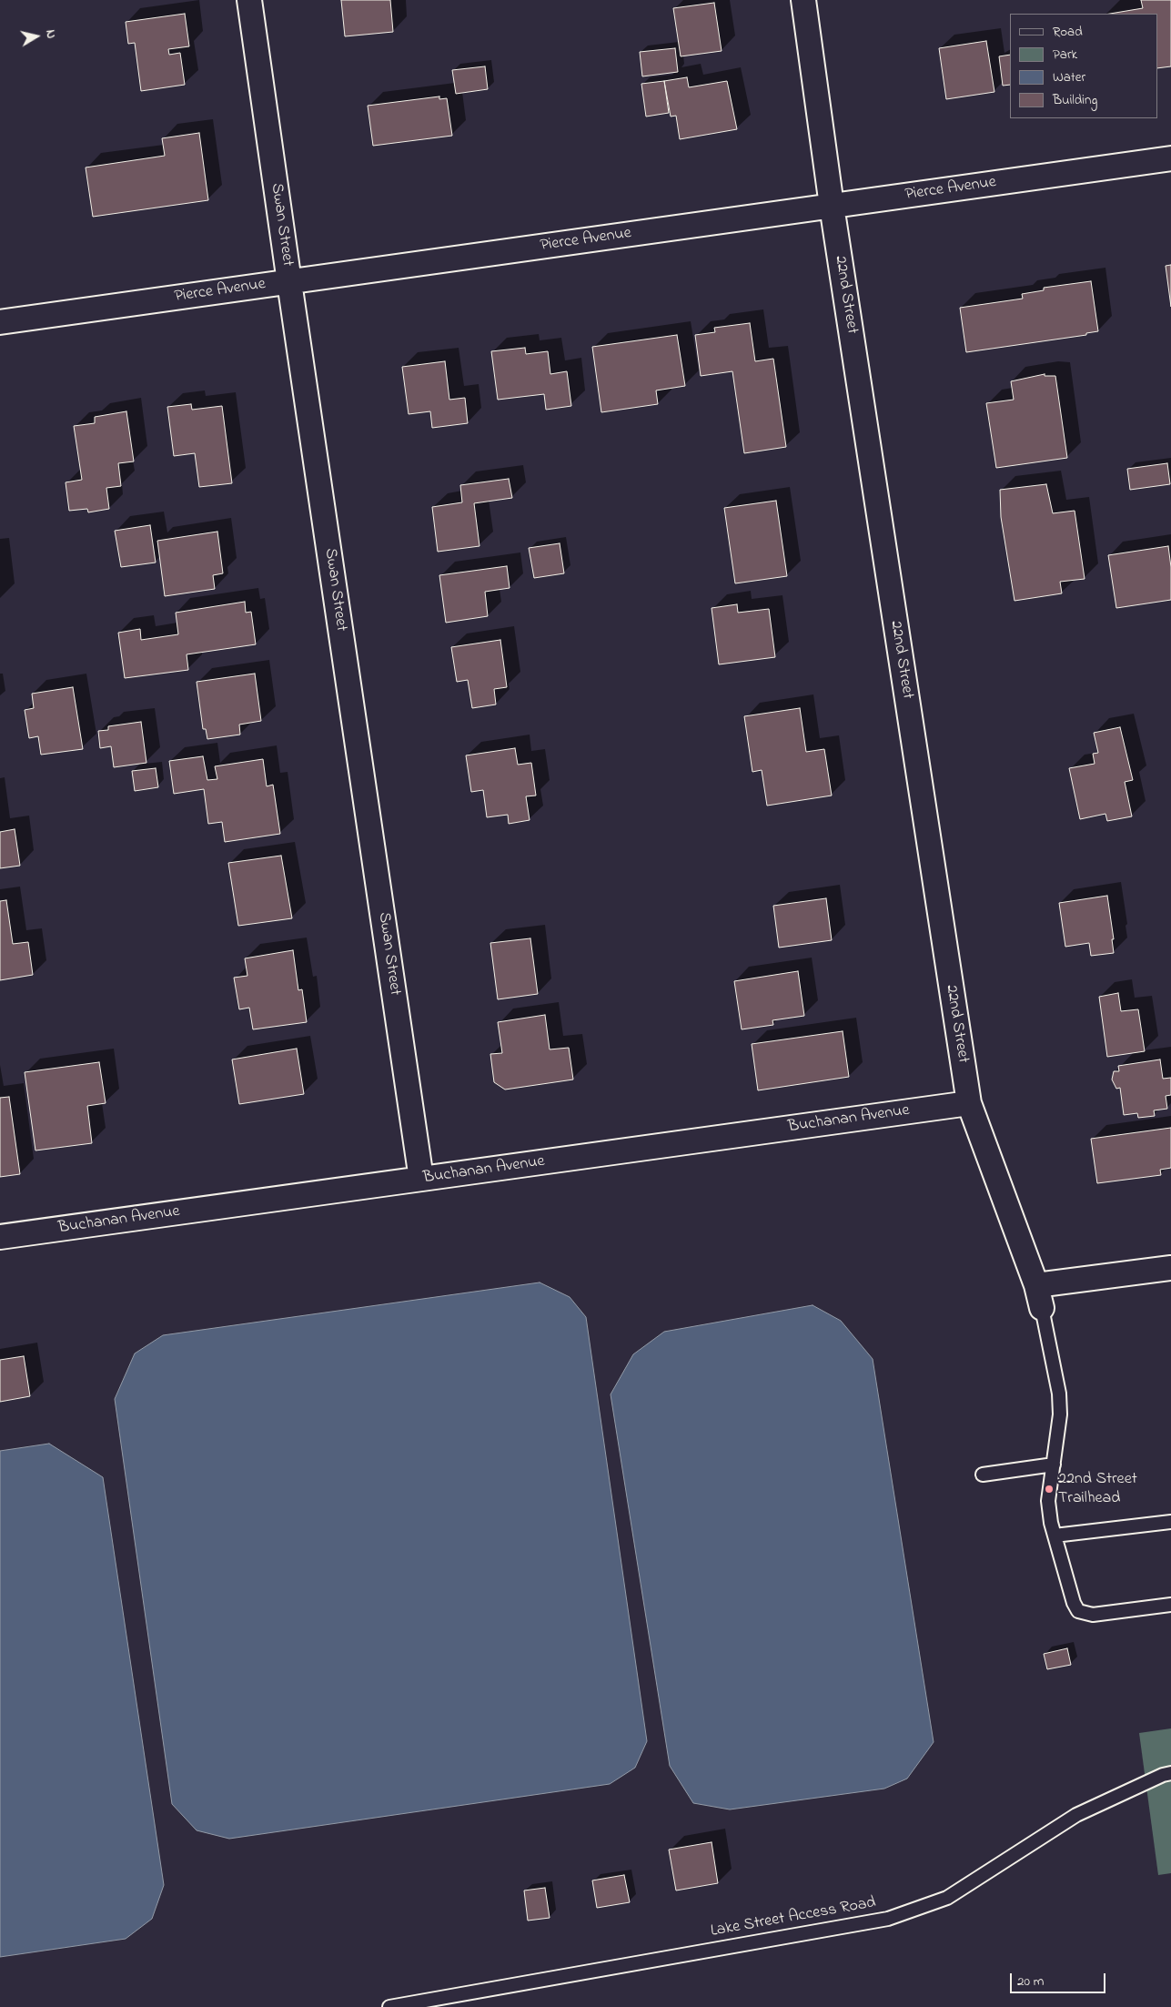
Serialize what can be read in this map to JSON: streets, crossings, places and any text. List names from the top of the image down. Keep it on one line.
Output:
{"streets":{"street":["Pierce Avenue","Swan Street","22nd Street","Buchanan Avenue"],"lane":["Lake Street Access Road"]},"crossings":[["Pierce Avenue","Swan Street"],["Pierce Avenue","22nd Street"],["Swan Street","Buchanan Avenue"],["22nd Street","Buchanan Avenue"]],"places":["22nd Street Trailhead"],"legend":["Road","Park","Water","Building"],"scale_bar":"20 m","north":"right"}
